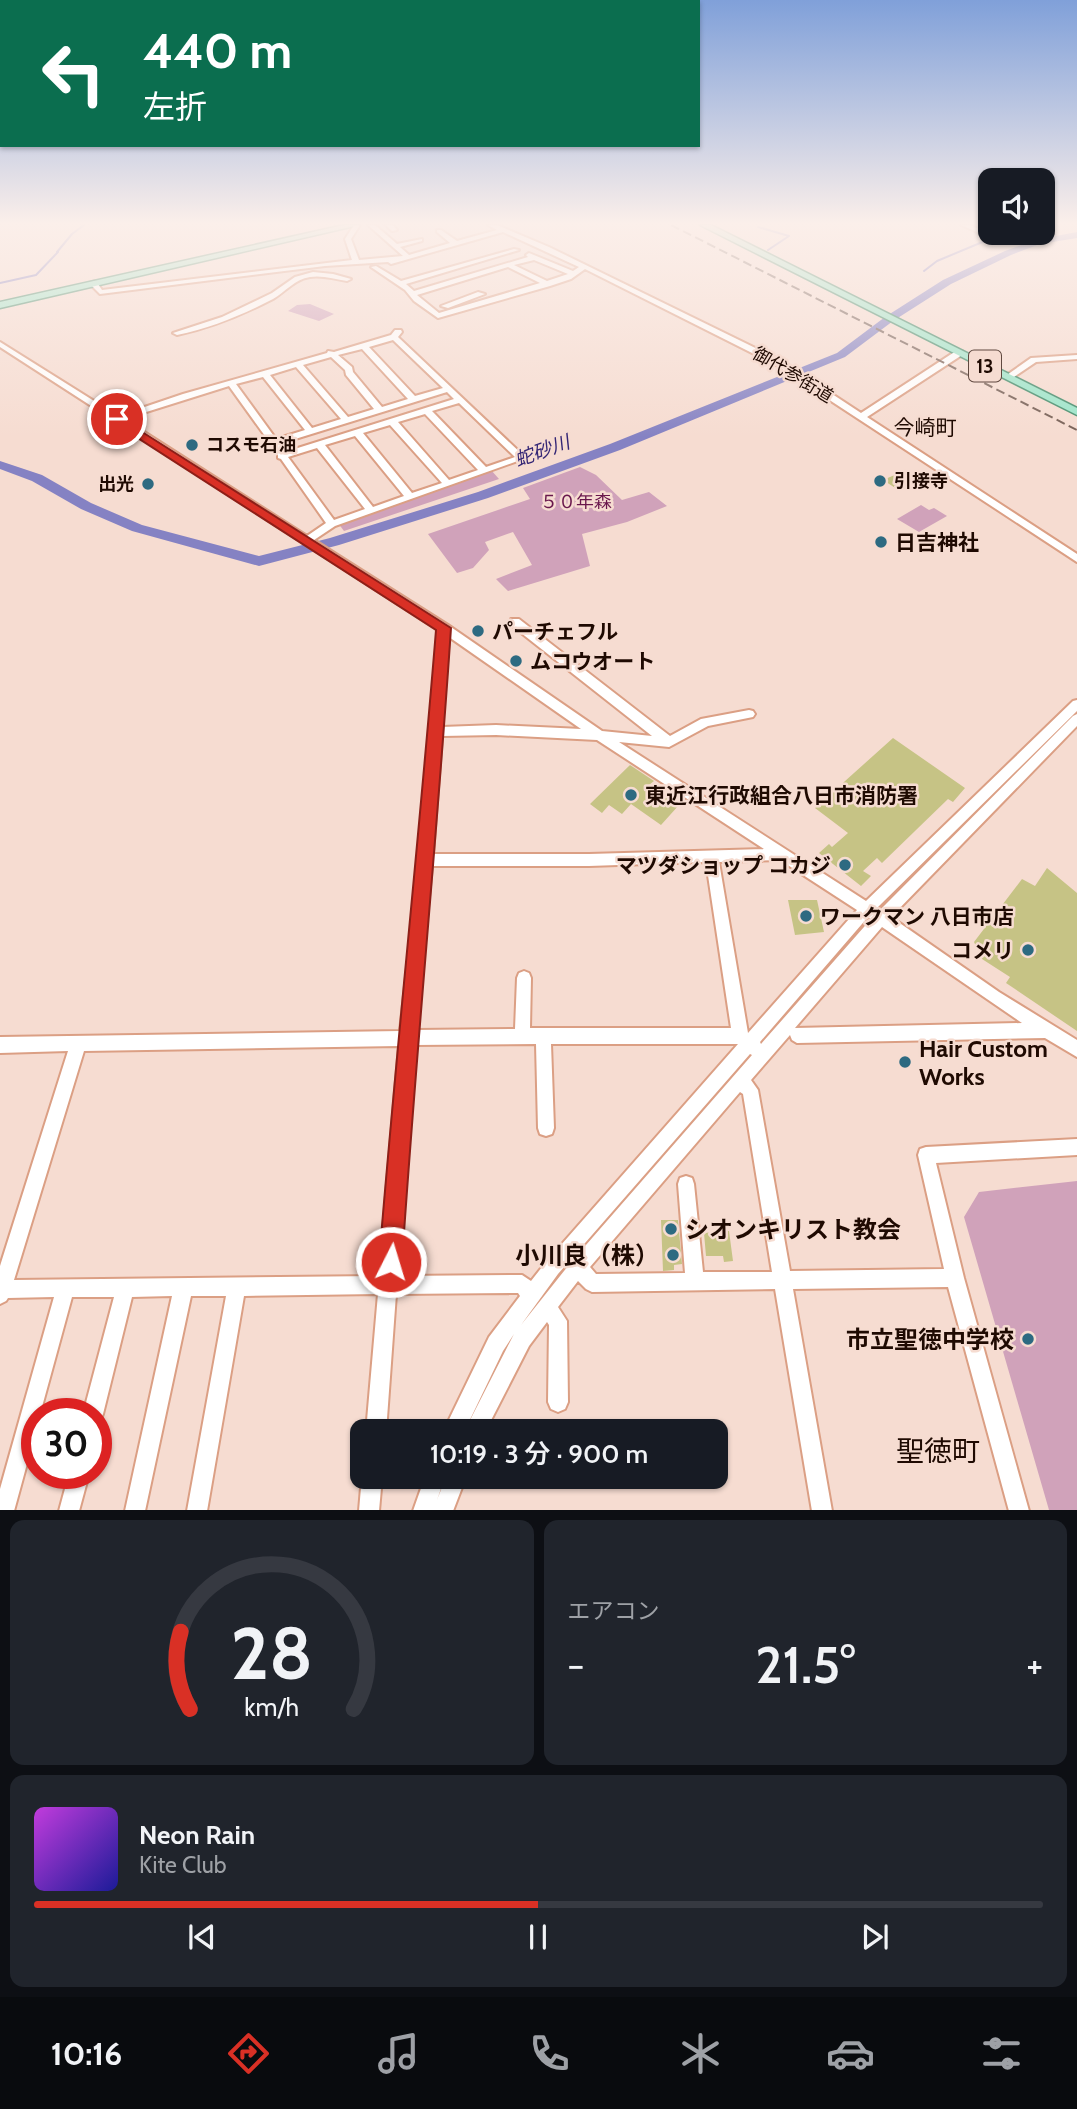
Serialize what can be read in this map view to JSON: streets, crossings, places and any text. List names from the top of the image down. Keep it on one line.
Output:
{"streets":{"main road":["13"],"street":["御代参街道"]},"districts":["今崎町","聖徳町"],"water":["蛇砂川"],"parks":["５０年森"],"places":["コスモ石油","引接寺","出光","日吉神社","パーチェフル","ムコウオート","東近江行政組合八日市消防署","マツダショップ コカジ","ワークマン 八日市店","コメリ","Hair Custom Works","シオンキリスト教会","小川良（株）","市立聖徳中学校"],"page":{"turn":["440 m","左折"],"limit":"30","trip":"10:19 · 3 分 · 900 m","tile":"エアコン","heat":["−","21.5°","+"],"song":["Neon Rain","Kite Club"],"tabs":"10:16","gauge":["28","km/h"]}}
